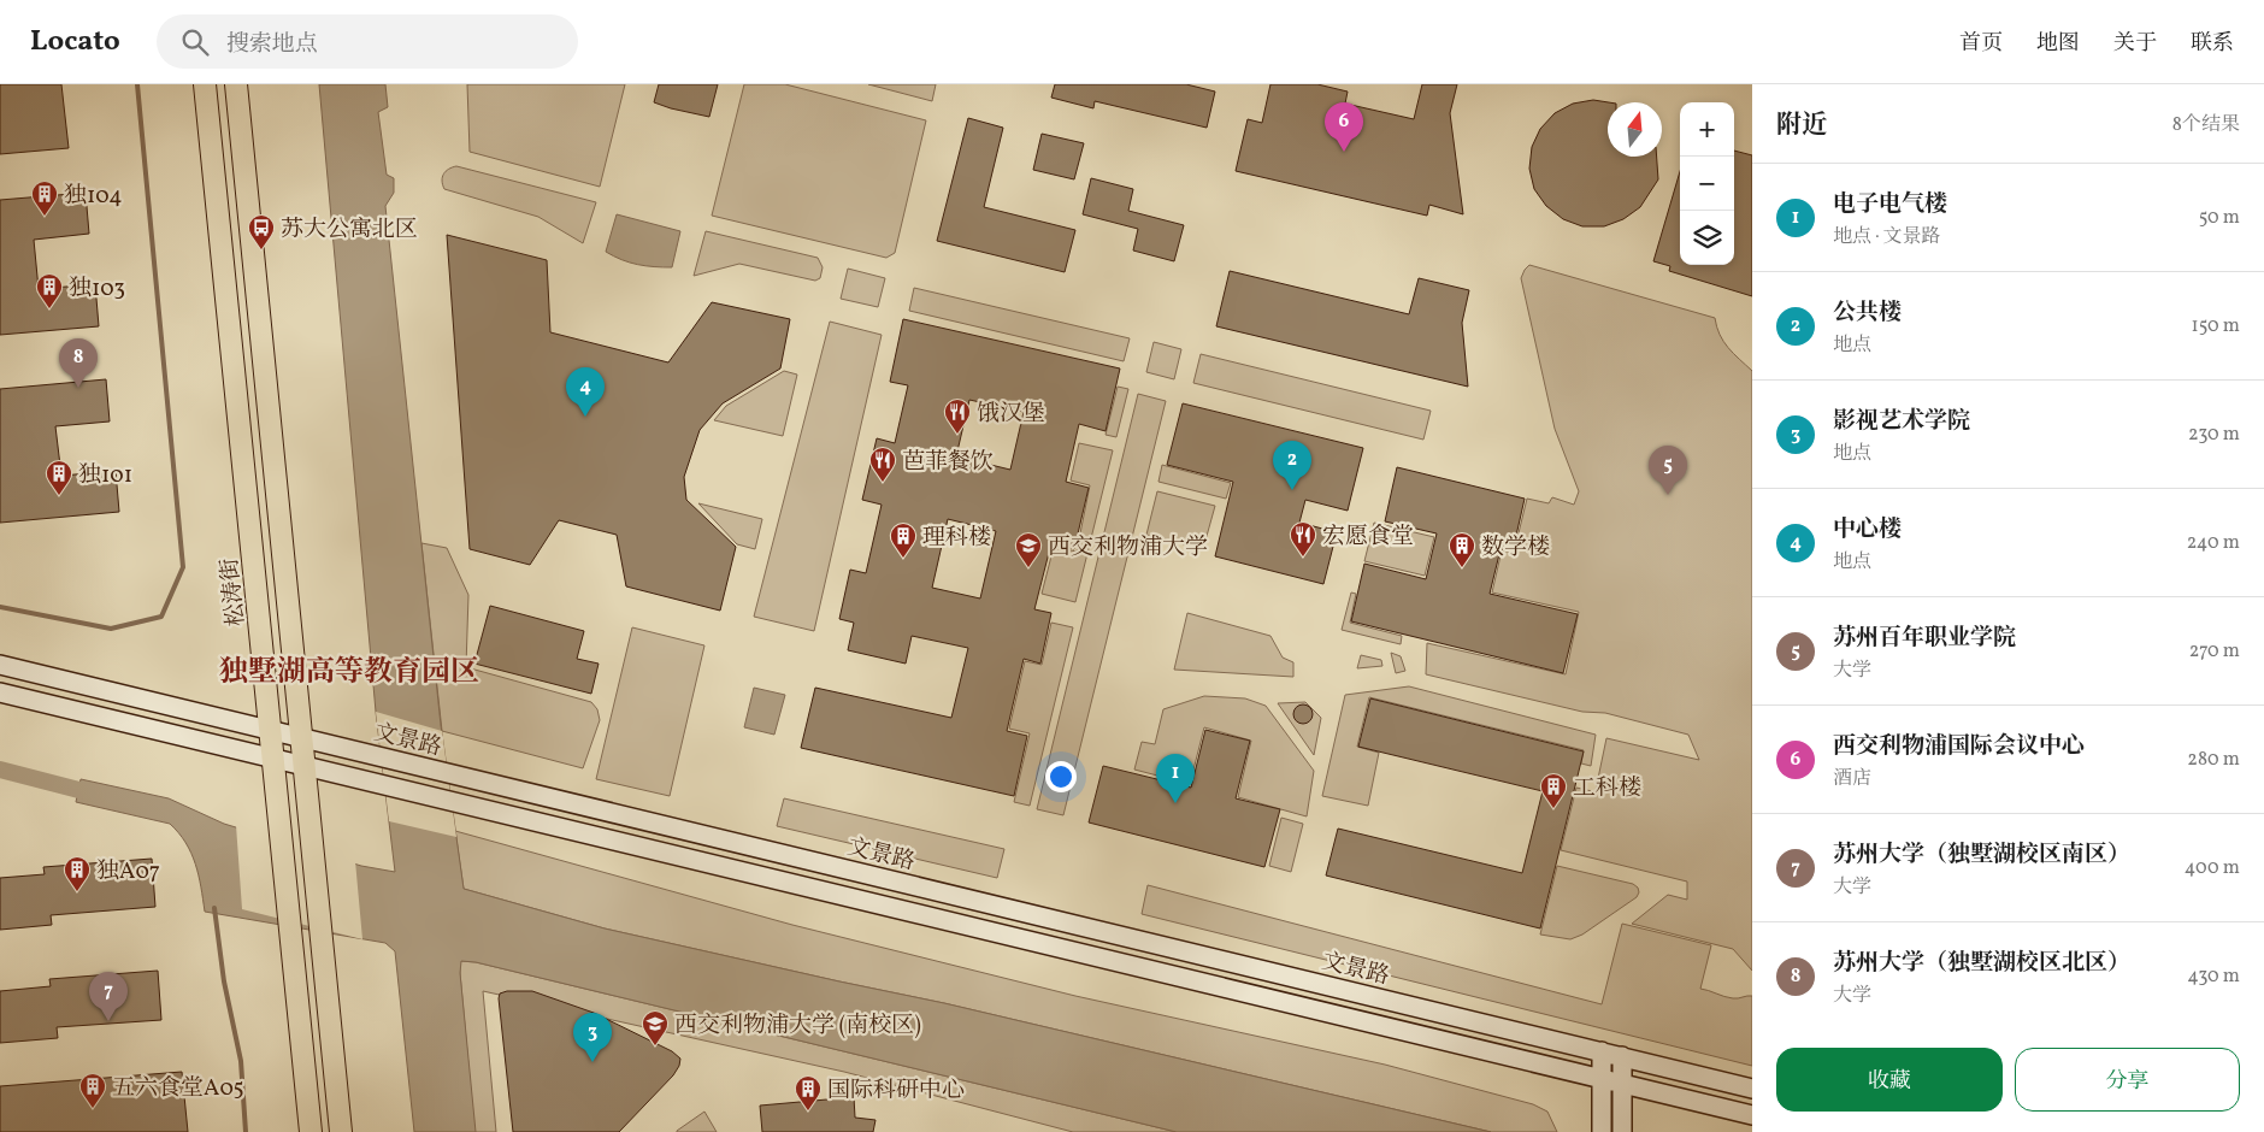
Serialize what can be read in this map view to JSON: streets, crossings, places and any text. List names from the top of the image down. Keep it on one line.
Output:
{"streets":{"main road":["松涛街","文景路"]},"crossings":[["松涛街","文景路"]],"districts":["独墅湖高等教育园区"],"places":{"building":["独104","独103","独101","理科楼","数学楼","工科楼","独A07","五六食堂A05","国际科研中心"],"bus stop":["苏大公寓北区"],"restaurant":["饿汉堡","芭菲餐饮","宏愿食堂"],"school or university":["西交利物浦大学","西交利物浦大学 (南校区)"]},"north":"top","page":{"header":"Locato","search":"搜索地点","nav":["首页","地图","关于","联系"],"heading":["附近","8个结果"],"map_buttons":["+","−"],"pins":["6","8","4","2","5","1","7","3"],"list":[{"mark":"1","name":"电子电气楼","note":"地点 · 文景路","value":"50 m"},{"mark":"2","name":"公共楼","note":"地点","value":"150 m"},{"mark":"3","name":"影视艺术学院","note":"地点","value":"230 m"},{"mark":"4","name":"中心楼","note":"地点","value":"240 m"},{"mark":"5","name":"苏州百年职业学院","note":"大学","value":"270 m"},{"mark":"6","name":"西交利物浦国际会议中心","note":"酒店","value":"280 m"},{"mark":"7","name":"苏州大学（独墅湖校区南区）","note":"大学","value":"400 m"},{"mark":"8","name":"苏州大学（独墅湖校区北区）","note":"大学","value":"430 m"}],"buttons":["收藏","分享"]}}
